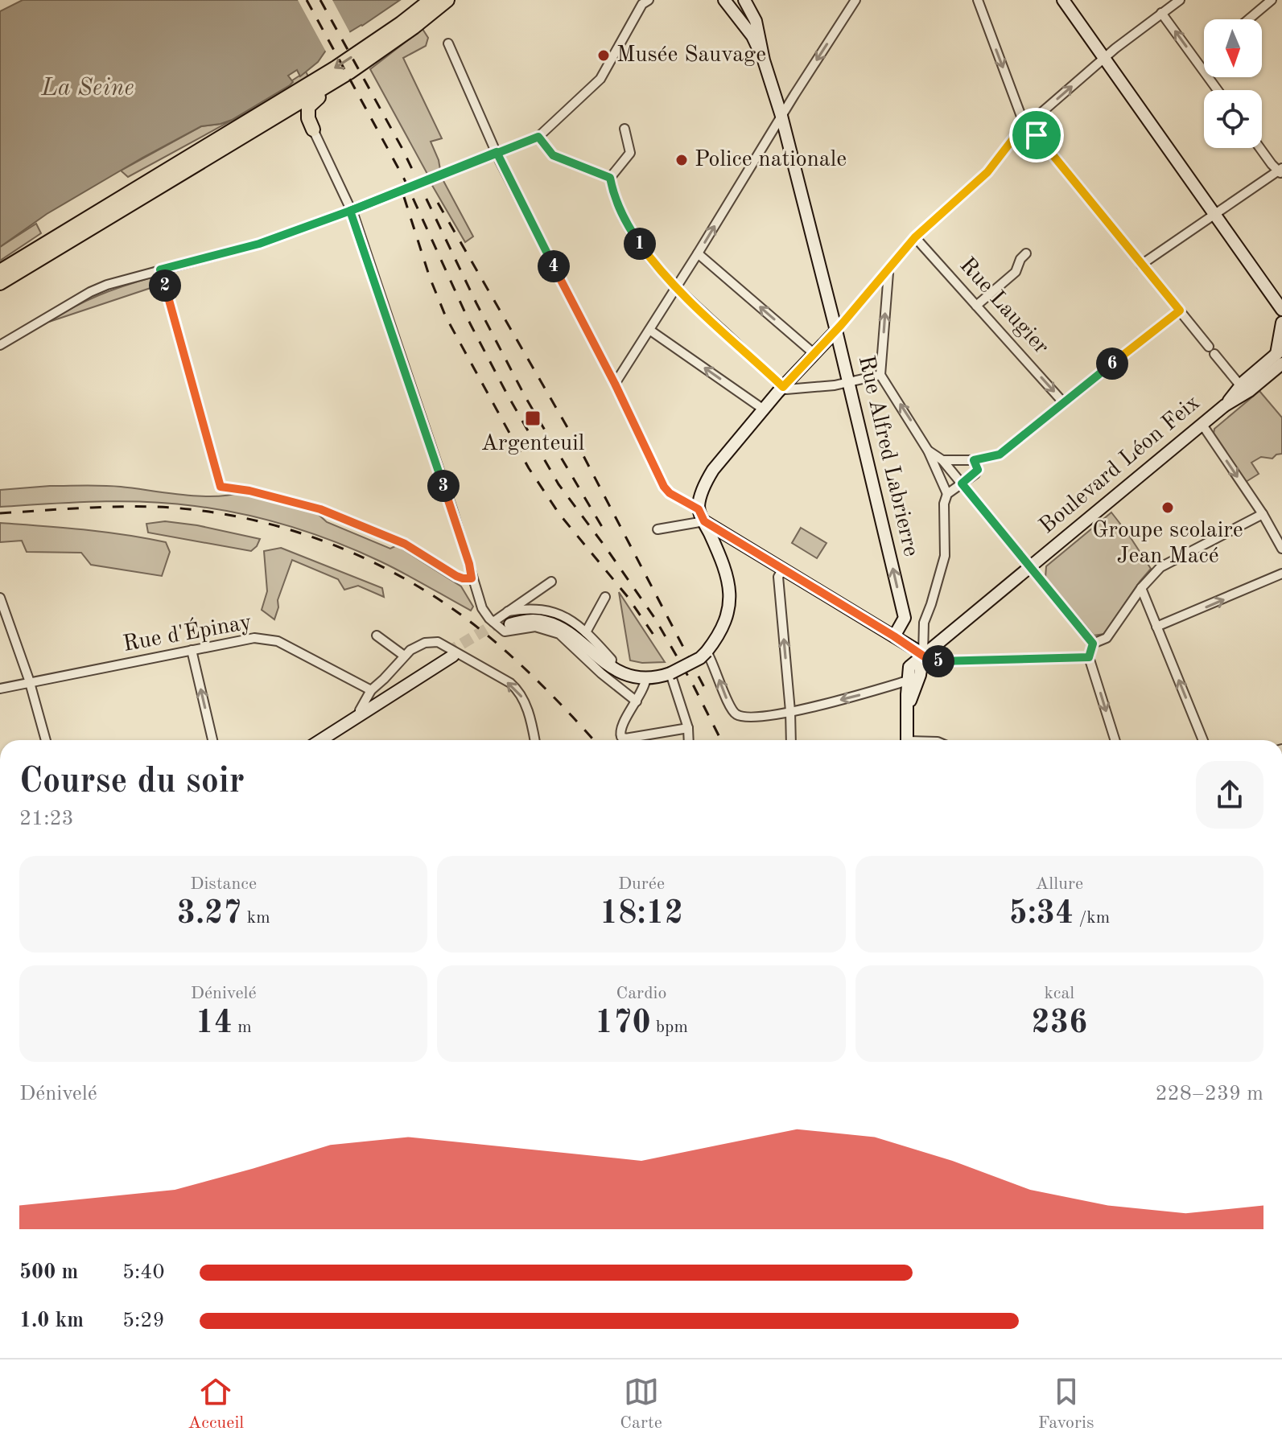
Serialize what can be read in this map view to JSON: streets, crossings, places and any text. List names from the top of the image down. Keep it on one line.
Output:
{"streets":{"main road":["Rue Alfred Labrierre","Boulevard Léon Feix"],"street":["Rue Laugier","Rue d'Épinay"]},"one_way":["Rue Laugier","Rue Alfred Labrierre"],"water":["La Seine"],"places":{"other":["Musée Sauvage","Police nationale","Groupe scolaire Jean Macé"],"transit":["Argenteuil"]},"north":"bottom","page":{"pins":["1","4","2","6","3","5"],"heading":["Course du soir","21:23"],"stats":[["Distance","3.27 km"],["Durée","18:12"],["Allure","5:34 /km"],["Dénivelé","14 m"],["Cardio","170 bpm"],["kcal","236"]],"chart":["Dénivelé","228–239 m"],"list":[{"name":"500 m","note":"5:40"},{"name":"1.0 km","note":"5:29"}],"tabs":["Accueil","Carte","Favoris"]}}
